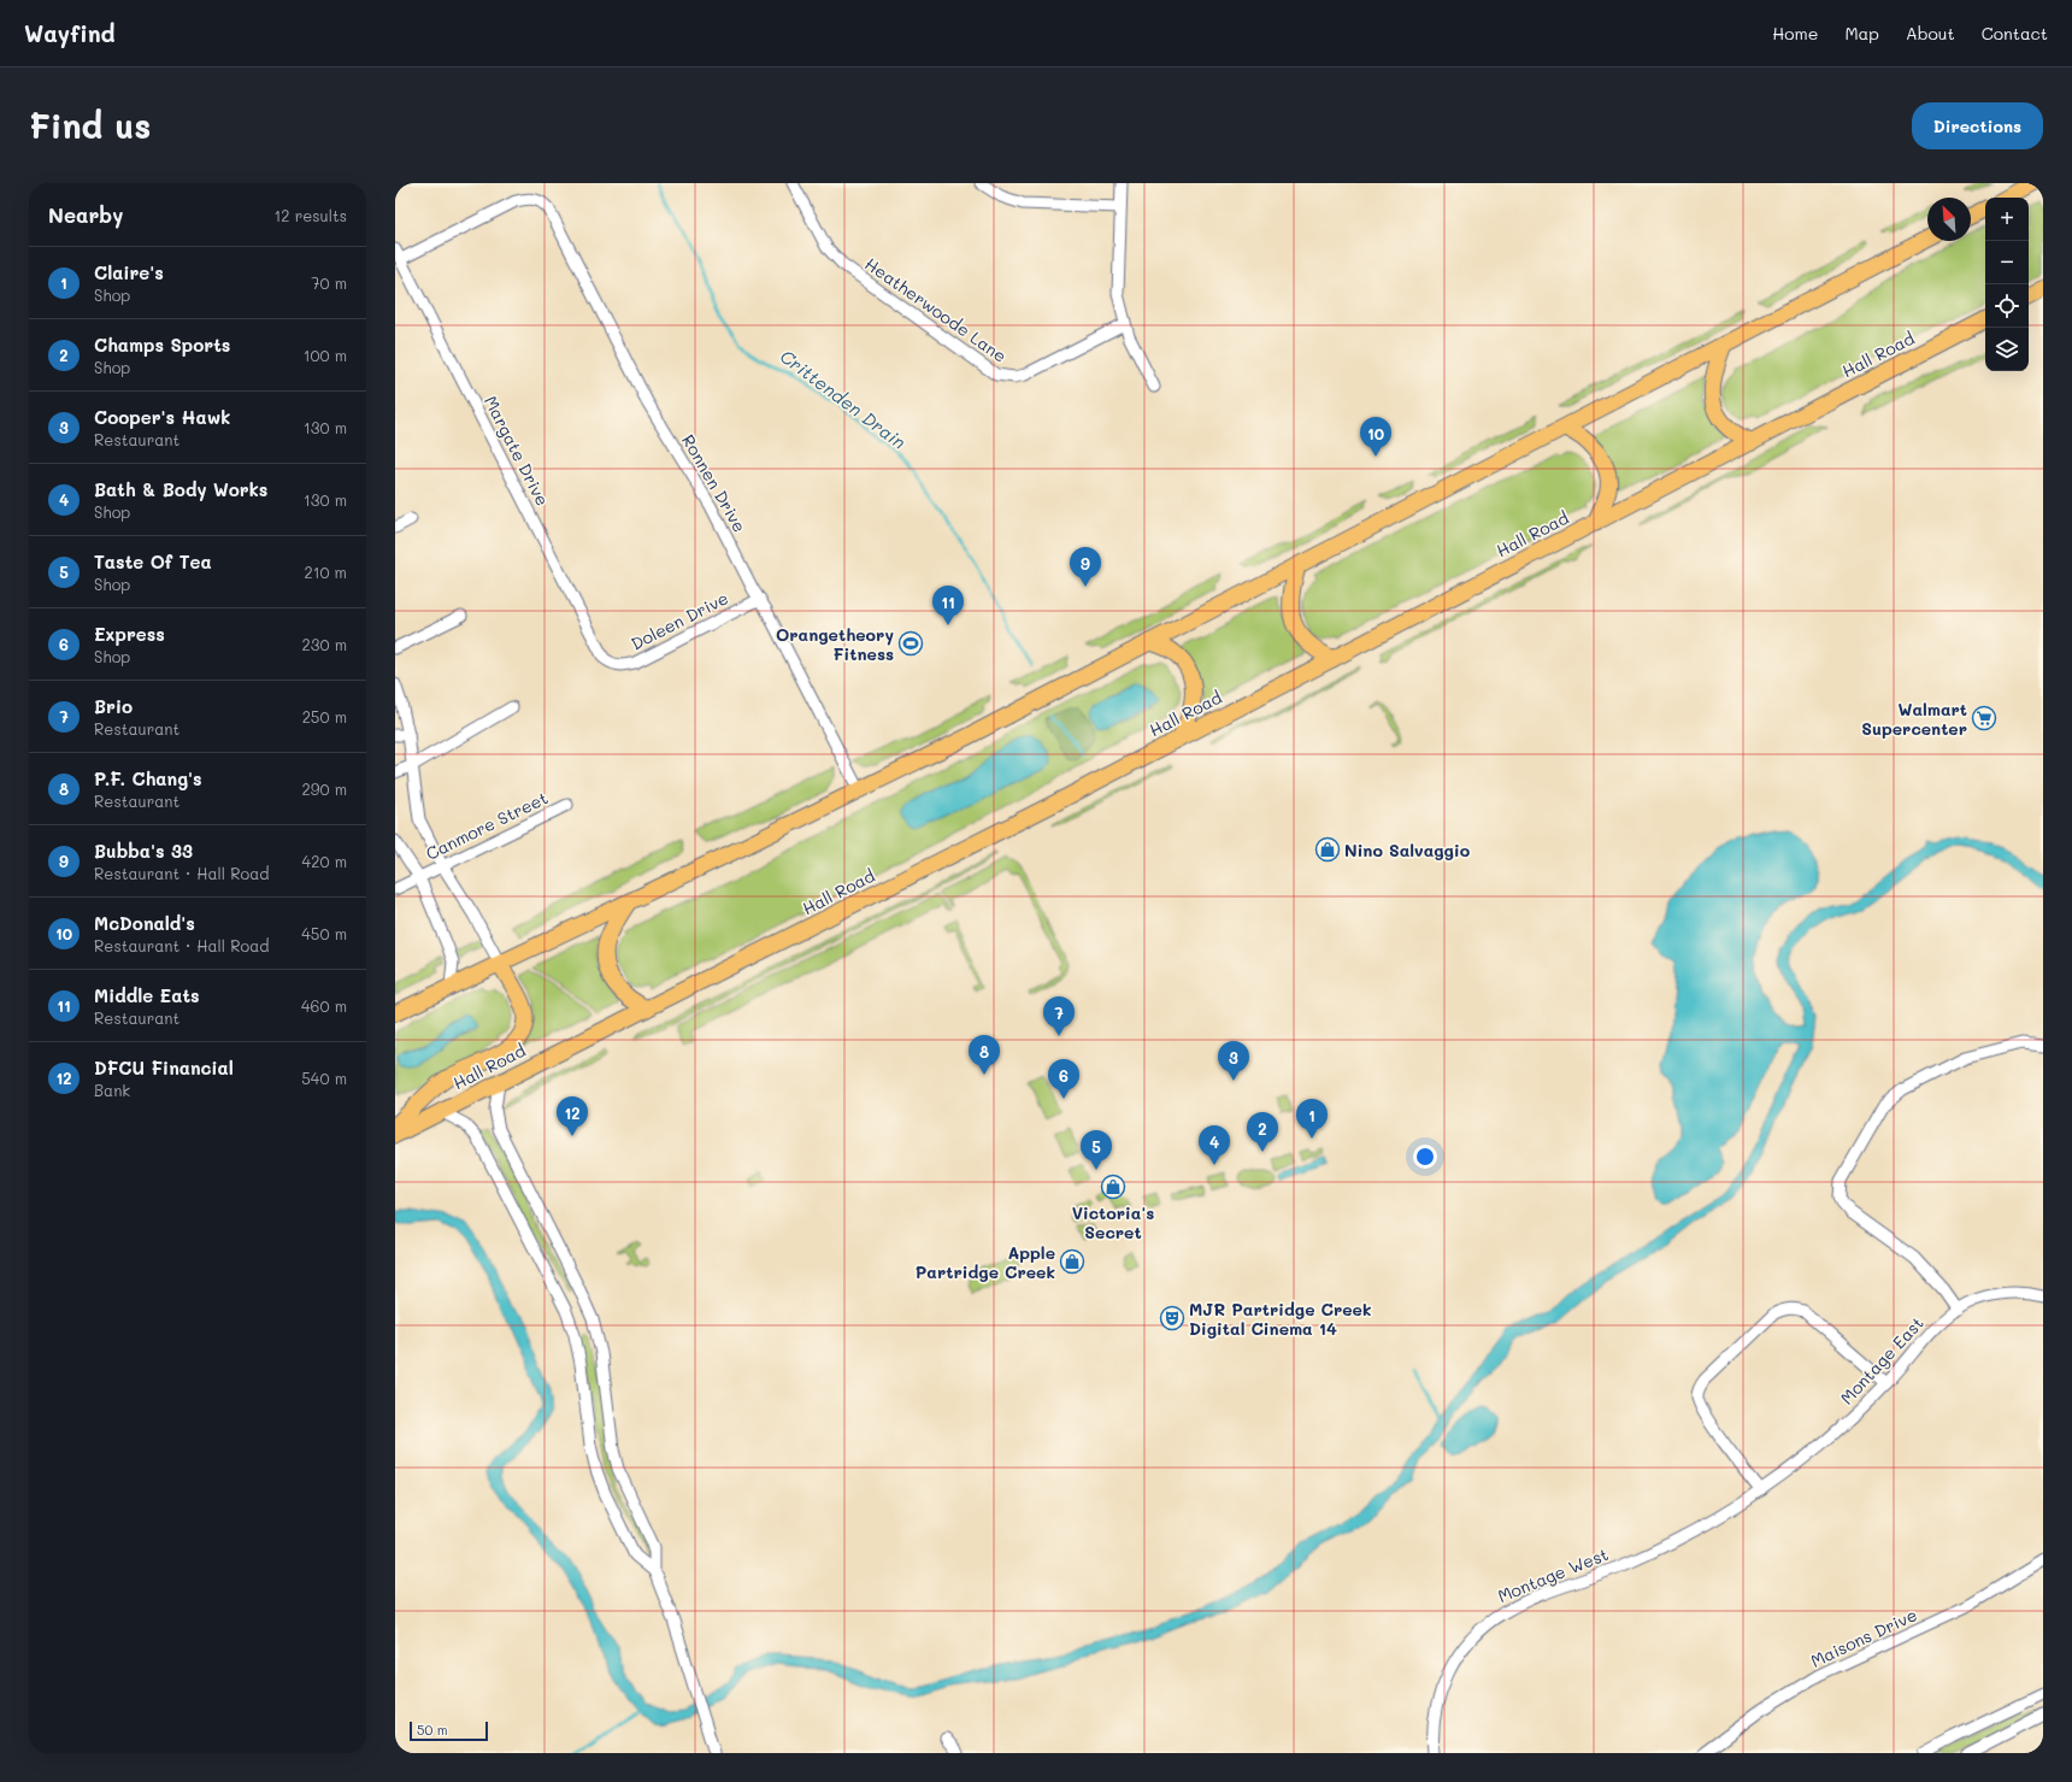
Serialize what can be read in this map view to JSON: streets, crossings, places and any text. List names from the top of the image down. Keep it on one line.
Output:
{"streets":{"highway":["Hall Road"],"street":["Heatherwoode Lane","Margate Drive","Ronnen Drive","Doleen Drive","Canmore Street","Montage East","Montage West","Maisons Drive"]},"crossings":[["Margate Drive","Ronnen Drive"],["Margate Drive","Doleen Drive"],["Ronnen Drive","Doleen Drive"],["Montage East","Montage West"]],"water":["Crittenden Drain"],"places":{"sports":["Orangetheory Fitness"],"supermarket":["Walmart Supercenter"],"shop":["Nino Salvaggio","Victoria's Secret","Apple Partridge Creek"],"theatre":["MJR Partridge Creek Digital Cinema 14"]},"scale_bar":"50 m","north":"top left","page":{"header":"Wayfind","nav":["Home","Map","About","Contact"],"buttons":"Directions","title":"Find us","heading":["Nearby","12 results"],"map_buttons":["+","−"],"list":[{"mark":"1","name":"Claire's","note":"Shop","value":"70 m"},{"mark":"2","name":"Champs Sports","note":"Shop","value":"100 m"},{"mark":"3","name":"Cooper's Hawk","note":"Restaurant","value":"130 m"},{"mark":"4","name":"Bath & Body Works","note":"Shop","value":"130 m"},{"mark":"5","name":"Taste Of Tea","note":"Shop","value":"210 m"},{"mark":"6","name":"Express","note":"Shop","value":"230 m"},{"mark":"7","name":"Brio","note":"Restaurant","value":"250 m"},{"mark":"8","name":"P.F. Chang's","note":"Restaurant","value":"290 m"},{"mark":"9","name":"Bubba's 33","note":"Restaurant · Hall Road","value":"420 m"},{"mark":"10","name":"McDonald's","note":"Restaurant · Hall Road","value":"450 m"},{"mark":"11","name":"Middle Eats","note":"Restaurant","value":"460 m"},{"mark":"12","name":"DFCU Financial","note":"Bank","value":"540 m"}],"pins":["10","9","11","7","8","3","6","12","1","2","4","5"],"scale":"50 m"}}
